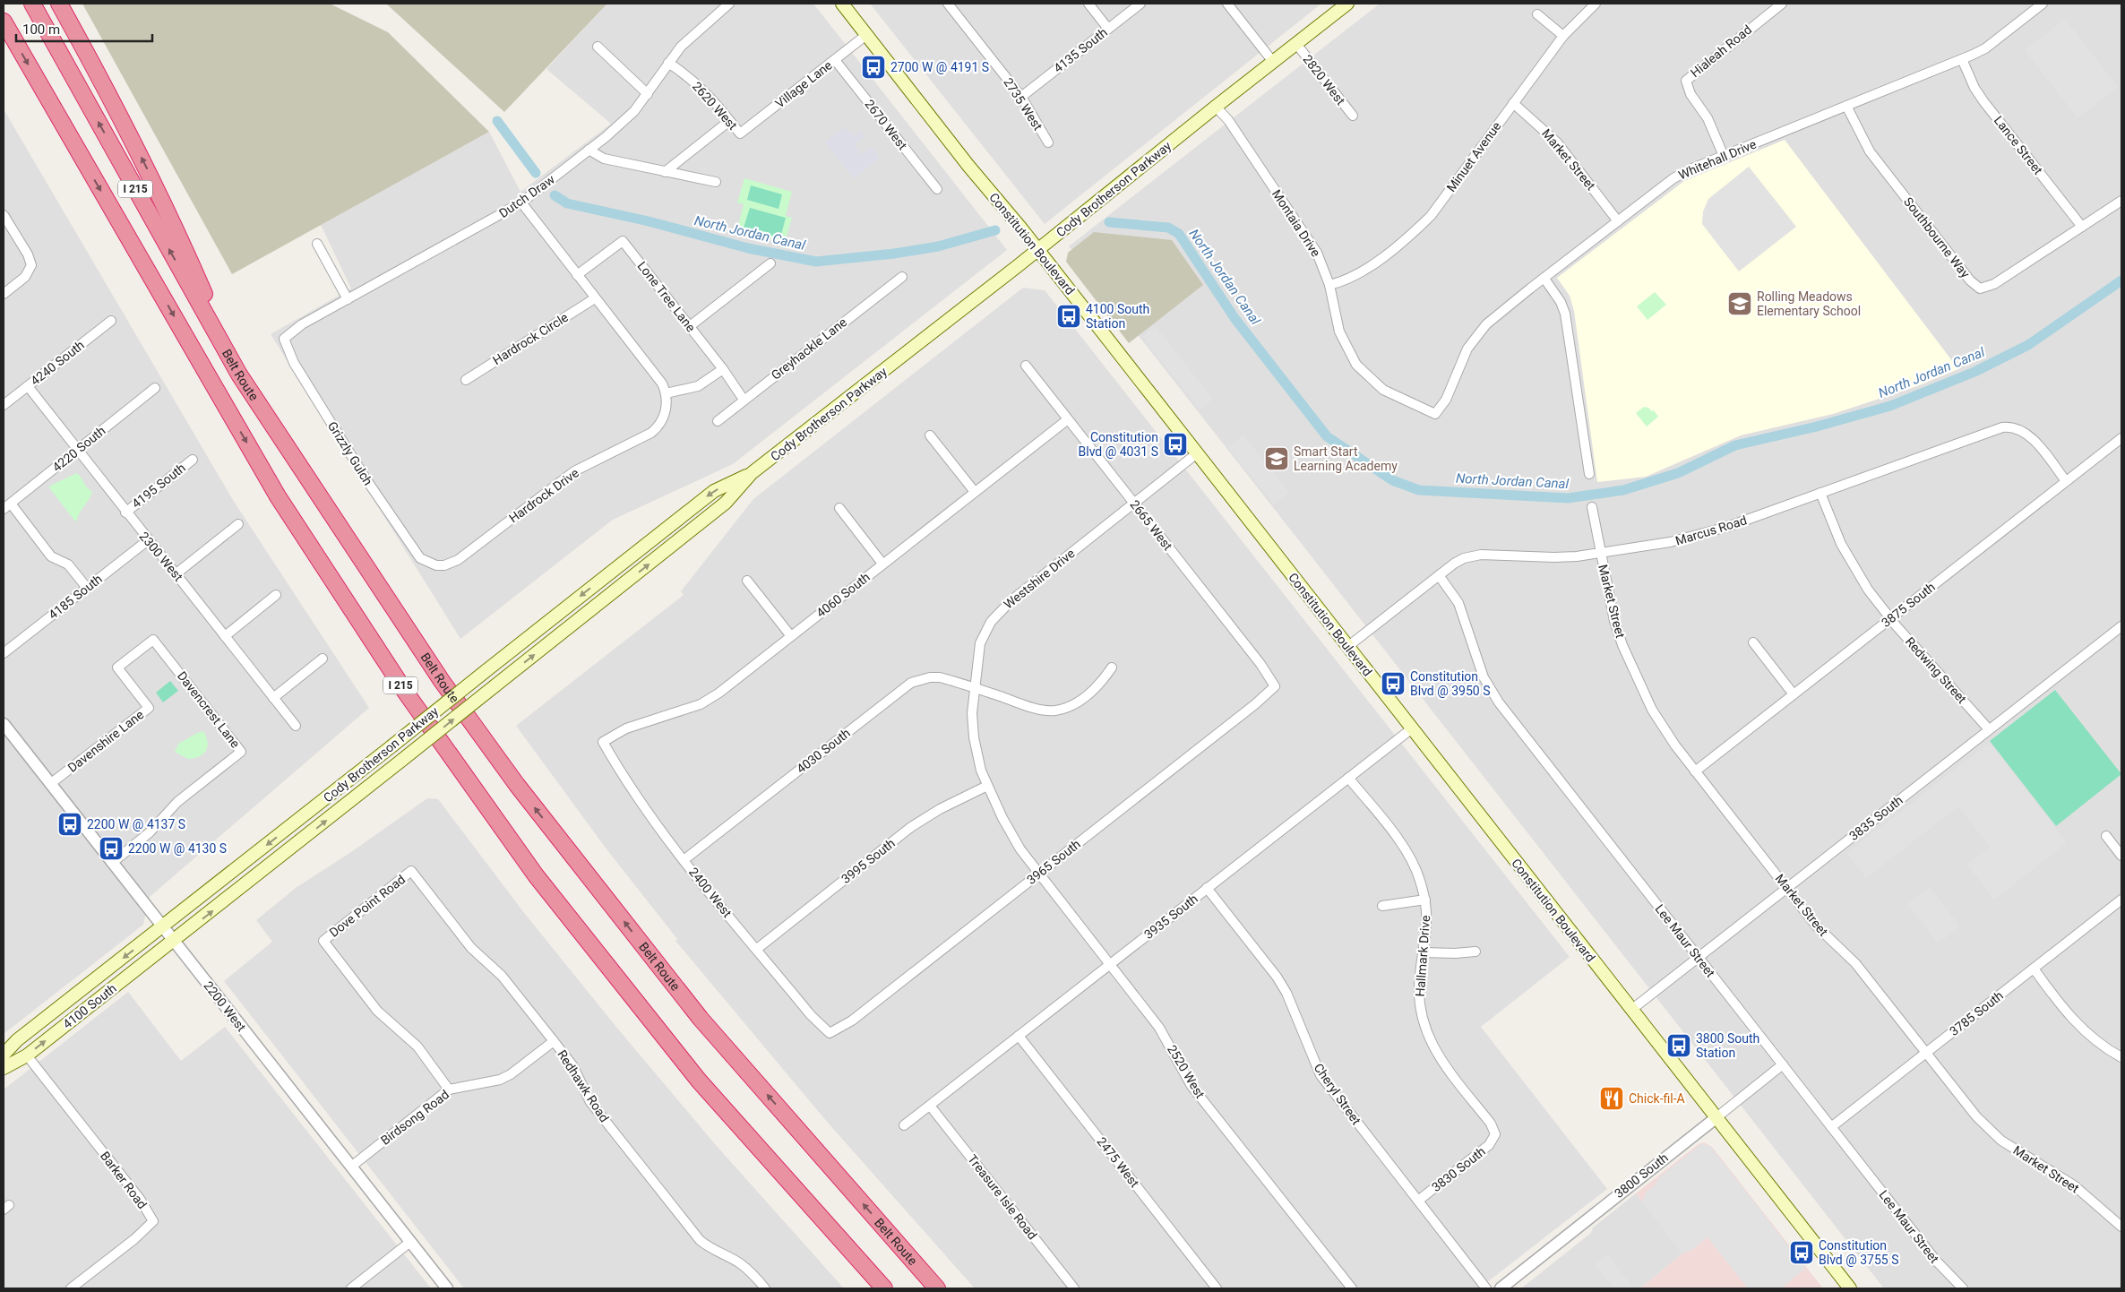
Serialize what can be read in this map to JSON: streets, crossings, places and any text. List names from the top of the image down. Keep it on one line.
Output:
{"streets":{"highway":["I 215","Belt Route"],"main road":["Cody Brotherson Parkway","Constitution Boulevard","4100 South"],"street":["4135 South","Hialeah Road","2820 West","Village Lane","2735 West","2620 West","2670 West","Lance Street","Minuet Avenue","Market Street","Whitehall Drive","Dutch Draw","Montaia Drive","Southbourne Way","Lone Tree Lane","Hardrock Circle","Greyhackle Lane","4240 South","4220 South","Grizzly Gulch","4195 South","Hardrock Drive","2665 West","Marcus Road","2300 West","Westshire Drive","4060 South","4185 South","3875 South","Redwing Street","Davencrest Lane","Davenshire Lane","4030 South","3835 South","3995 South","3965 South","2400 West","Dove Point Road","3935 South","Lee Maur Street","Hallmark Drive","2200 West","3785 South","2520 West","Redhawk Road","Cheryl Street","Birdsong Road","2475 West","3830 South","3800 South","Barker Road","Treasure Isle Road"]},"crossings":[["4135 South","2735 West"],["Hialeah Road","Whitehall Drive"],["2820 West","Cody Brotherson Parkway"],["Village Lane","2620 West"],["Village Lane","2670 West"],["Village Lane","Constitution Boulevard"],["2620 West","Dutch Draw"],["Lance Street","Whitehall Drive"],["Lance Street","Southbourne Way"],["Minuet Avenue","Market Street"],["Minuet Avenue","Montaia Drive"],["Market Street","Whitehall Drive"],["Market Street","Marcus Road"],["Market Street","3875 South"],["Market Street","3835 South"],["Market Street","3785 South"],["Whitehall Drive","Montaia Drive"],["Whitehall Drive","Southbourne Way"],["Cody Brotherson Parkway","Montaia Drive"],["Cody Brotherson Parkway","Constitution Boulevard"],["Cody Brotherson Parkway","4100 South"],["Cody Brotherson Parkway","2200 West"],["Dutch Draw","Grizzly Gulch"],["Constitution Boulevard","Marcus Road"],["Constitution Boulevard","Westshire Drive"],["Constitution Boulevard","3835 South"],["Constitution Boulevard","3935 South"],["Constitution Boulevard","3800 South"],["Lone Tree Lane","Greyhackle Lane"],["4240 South","2300 West"],["4220 South","2300 West"],["Grizzly Gulch","Hardrock Drive"],["4195 South","2300 West"],["2665 West","Westshire Drive"],["2665 West","4060 South"],["2665 West","3965 South"],["Marcus Road","3875 South"],["Marcus Road","Redwing Street"],["Marcus Road","Lee Maur Street"],["2300 West","4185 South"],["Westshire Drive","4030 South"],["Westshire Drive","3995 South"],["Westshire Drive","3965 South"],["Westshire Drive","2520 West"],["4060 South","2400 West"],["3875 South","Redwing Street"],["Redwing Street","3835 South"],["Davencrest Lane","Davenshire Lane"],["Davencrest Lane","2200 West"],["Davenshire Lane","2200 West"],["4030 South","2400 West"],["3835 South","Lee Maur Street"],["3995 South","2400 West"],["3965 South","2400 West"],["3965 South","2520 West"],["Dove Point Road","Redhawk Road"],["Dove Point Road","Birdsong Road"],["3935 South","Hallmark Drive"],["3935 South","2520 West"],["3935 South","Cheryl Street"],["3935 South","2475 West"],["3935 South","Treasure Isle Road"],["Lee Maur Street","3785 South"],["Lee Maur Street","3800 South"],["Hallmark Drive","3830 South"],["4100 South","2200 West"],["4100 South","Barker Road"],["2200 West","Birdsong Road"],["Redhawk Road","Birdsong Road"],["Cheryl Street","3830 South"]],"water":["North Jordan Canal"],"places":{"bus stop":["2700 W @ 4191 S","4100 South Station","Constitution Blvd @ 4031 S","Constitution Blvd @ 3950 S","2200 W @ 4137 S","2200 W @ 4130 S","3800 South Station","Constitution Blvd @ 3755 S"],"school or university":["Rolling Meadows Elementary School","Smart Start Learning Academy"],"restaurant":["Chick-fil-A"]},"scale_bar":"100 m"}
